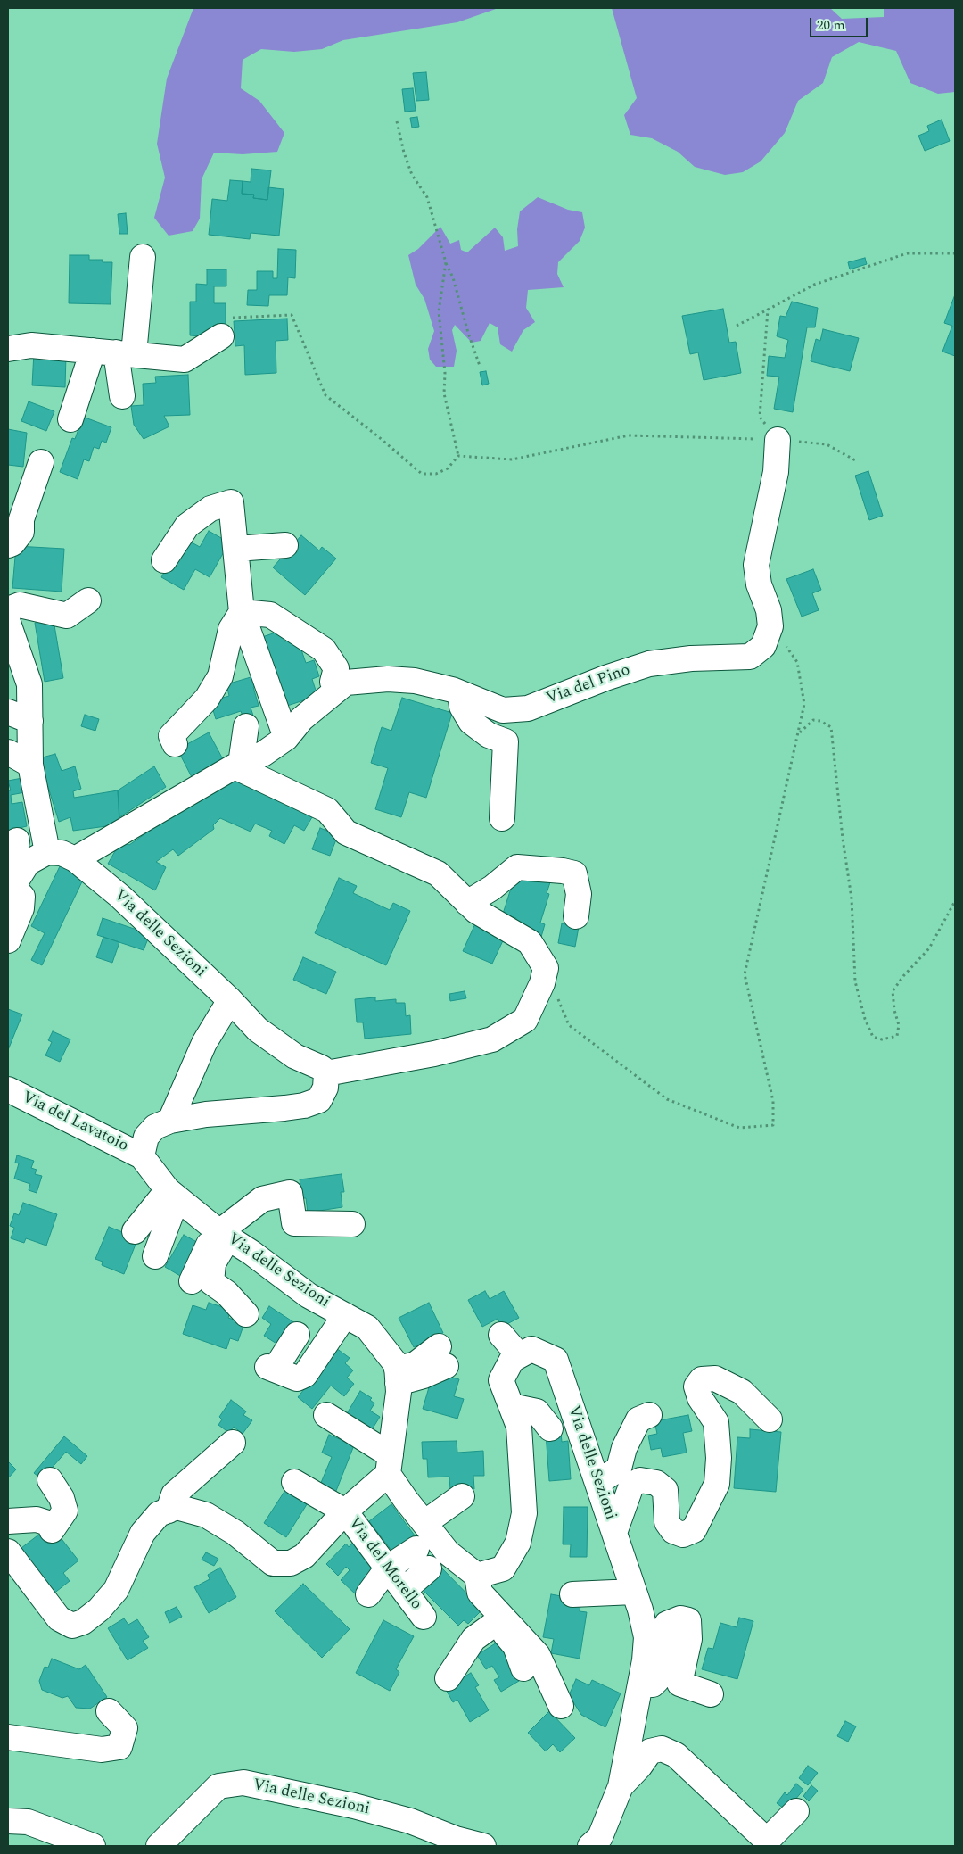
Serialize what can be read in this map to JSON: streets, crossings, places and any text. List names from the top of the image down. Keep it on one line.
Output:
{"streets":{"street":["Via del Pino","Via delle Sezioni","Via del Lavatoio","Via del Morello"]},"crossings":[["Via del Pino","Via delle Sezioni"],["Via delle Sezioni","Via del Lavatoio"]],"scale_bar":"20 m"}
